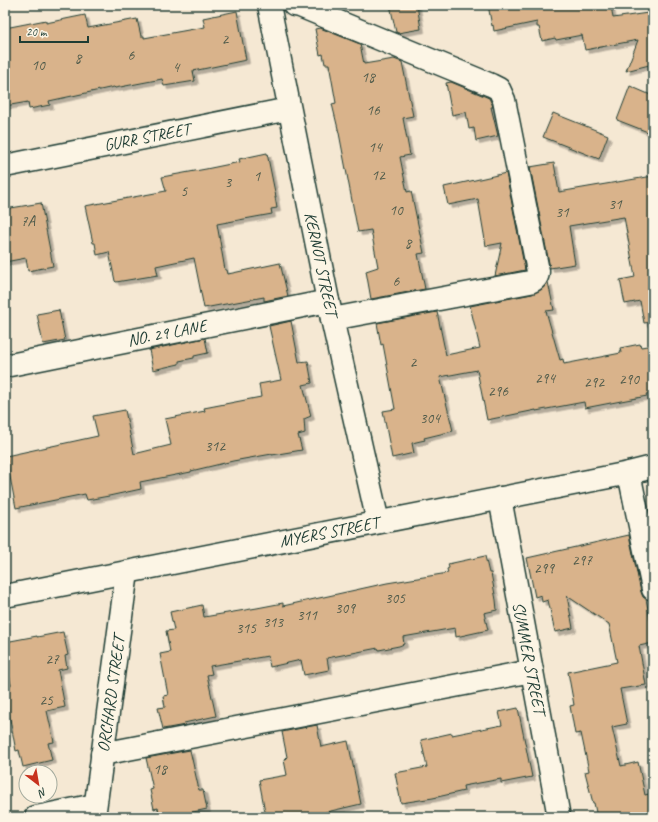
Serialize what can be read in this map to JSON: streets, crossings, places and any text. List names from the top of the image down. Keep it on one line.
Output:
{"streets":{"street":["GURR STREET","KERNOT STREET","NO. 29 LANE","MYERS STREET","SUMMER STREET","ORCHARD STREET"]},"crossings":[["GURR STREET","KERNOT STREET"],["KERNOT STREET","NO. 29 LANE"],["KERNOT STREET","MYERS STREET"],["MYERS STREET","SUMMER STREET"],["MYERS STREET","ORCHARD STREET"]],"house_numbers":["2","6","8","10","4","18","16","14","12","1","3","5","31","10","31","7A","8","6","2","294","290","292","296","304","312","297","299","305","309","311","313","315","27","25","18"],"scale_bar":"20 m","north":"bottom right"}
